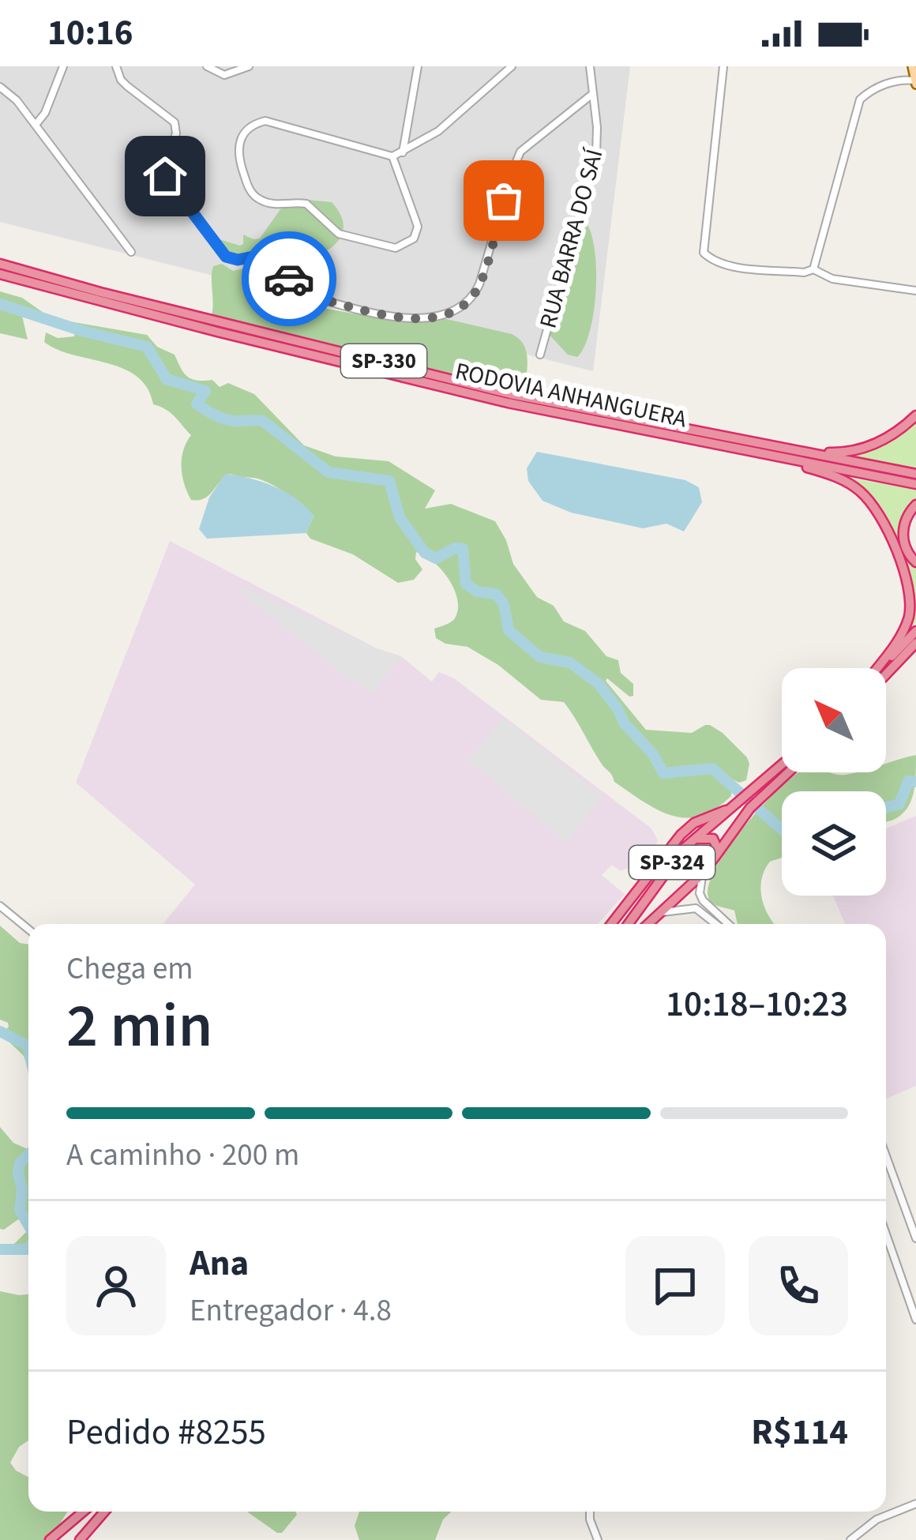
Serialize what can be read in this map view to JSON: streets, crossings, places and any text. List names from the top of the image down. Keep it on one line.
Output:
{"streets":{"highway":["SP-330","RODOVIA ANHANGUERA","SP-324"],"street":["RUA BARRA DO SAÍ"]},"north":"top left","page":{"status":"10:16","heading":["2 min","Chega em","10:18–10:23"],"panel":["Ana","Entregador · 4.8","Pedido #8255","R$114"],"bar":"A caminho · 200 m"}}
